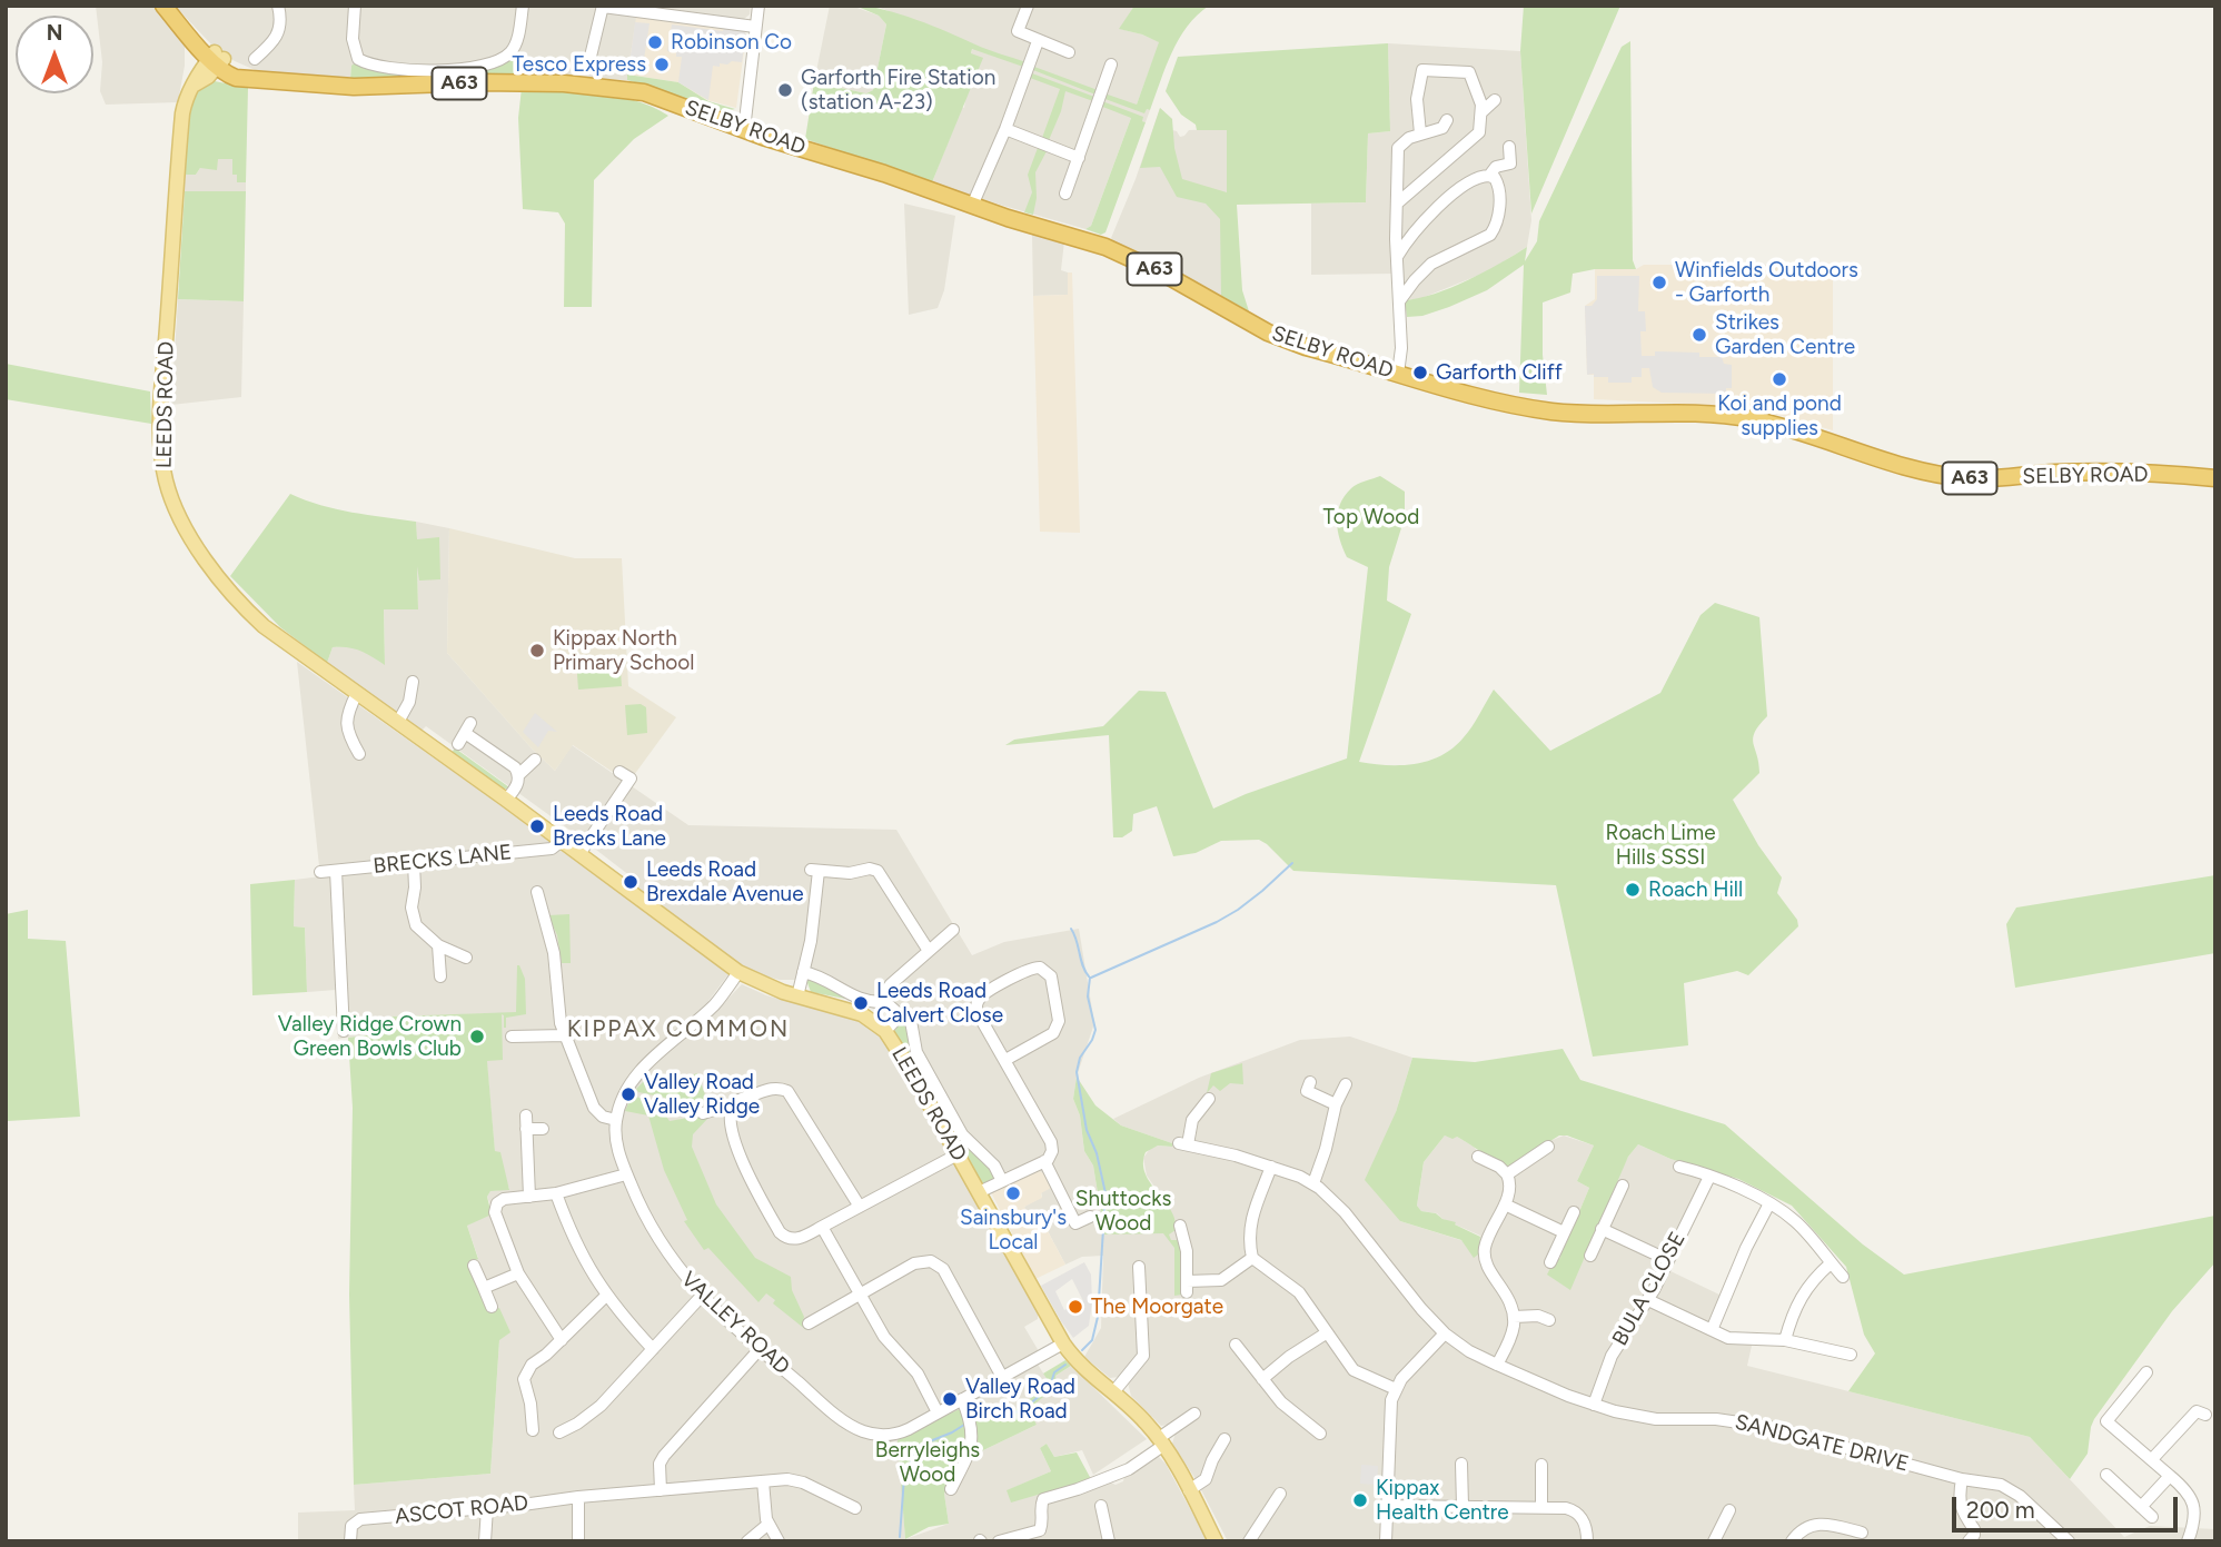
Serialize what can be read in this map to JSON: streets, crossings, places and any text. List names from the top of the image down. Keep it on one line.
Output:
{"streets":{"highway":["A63","SELBY ROAD"],"main road":["LEEDS ROAD"],"street":["BRECKS LANE","BULA CLOSE","VALLEY ROAD","SANDGATE DRIVE","ASCOT ROAD"]},"crossings":[["SELBY ROAD","LEEDS ROAD"],["LEEDS ROAD","BRECKS LANE"],["LEEDS ROAD","VALLEY ROAD"],["BULA CLOSE","SANDGATE DRIVE"]],"districts":["KIPPAX COMMON"],"parks":["Top Wood","Roach Lime Hills SSSI","Shuttocks Wood","Berryleighs Wood"],"places":["Robinson Co","Tesco Express","Garforth Fire Station (station A-23)","Winfields Outdoors - Garforth","Strikes Garden Centre","Garforth Cliff","Koi and pond supplies","Kippax North Primary School","Leeds Road Brecks Lane","Leeds Road Brexdale Avenue","Roach Hill","Leeds Road Calvert Close","Valley Ridge Crown Green Bowls Club","Valley Road Valley Ridge","Sainsbury's Local","The Moorgate","Valley Road Birch Road","Kippax Health Centre"],"scale_bar":"200 m","north":"top"}
